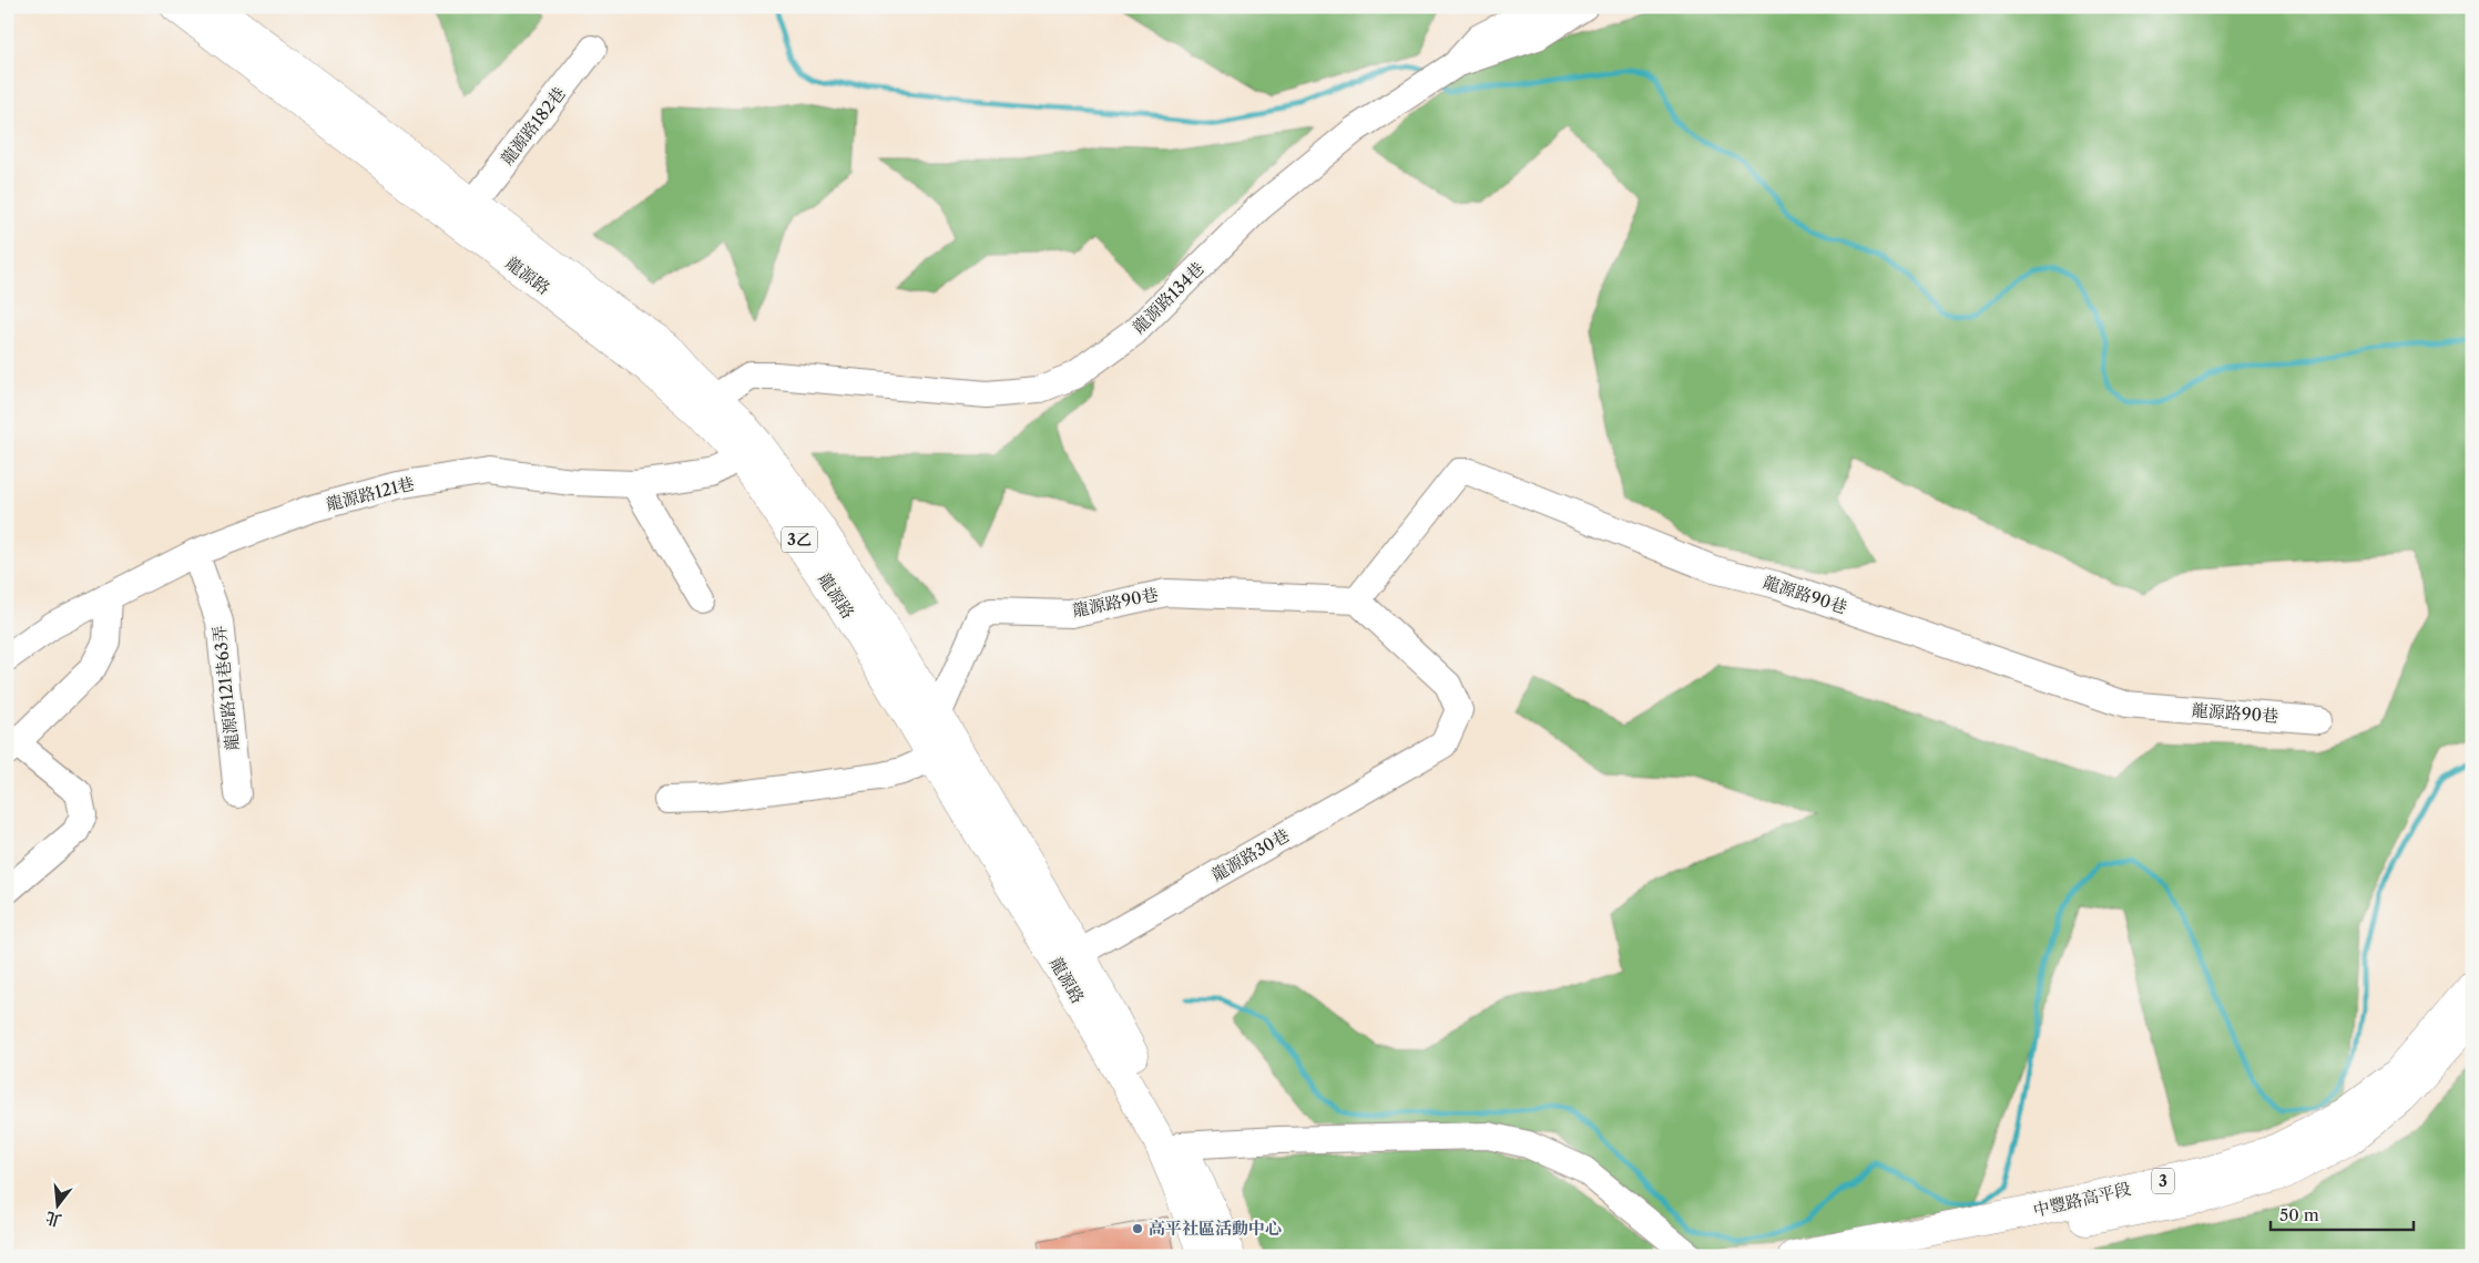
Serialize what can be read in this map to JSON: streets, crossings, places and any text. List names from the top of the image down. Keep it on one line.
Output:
{"streets":{"main road":["龍源路","3乙","3","中豐路高平段"],"street":["龍源路182巷","龍源路134巷","龍源路121巷","龍源路90巷","龍源路121巷63弄","龍源路30巷"]},"crossings":[["龍源路182巷","3乙"],["龍源路","龍源路134巷"],["龍源路","龍源路121巷"],["龍源路","3乙"],["龍源路","龍源路30巷"],["龍源路134巷","3乙"],["龍源路121巷","3乙"],["龍源路121巷","龍源路121巷63弄"],["3乙","龍源路90巷"],["3乙","龍源路30巷"],["龍源路90巷","龍源路30巷"]],"places":["高平社區活動中心"],"scale_bar":"50 m","north":"bottom"}
